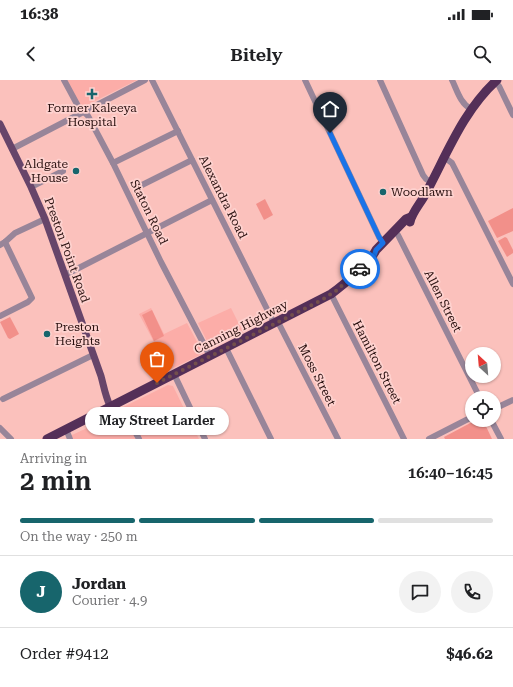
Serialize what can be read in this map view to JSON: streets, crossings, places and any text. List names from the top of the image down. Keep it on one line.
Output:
{"streets":{"highway":["Canning Highway"],"main road":["Preston Point Road"],"street":["Alexandra Road","Staton Road","Allen Street","Hamilton Street","Moss Street"]},"crossings":[["Alexandra Road","Canning Highway"],["Alexandra Road","Moss Street"],["Staton Road","Canning Highway"],["Preston Point Road","Canning Highway"],["Allen Street","Canning Highway"],["Canning Highway","Hamilton Street"],["Canning Highway","Moss Street"]],"places":{"health":["Former Kaleeya Hospital"],"other":["Aldgate House","Woodlawn","Preston Heights","May Street Larder"]},"north":"top left","page":{"status":"16:38","header":"Bitely","bubble":"May Street Larder","heading":["2 min","Arriving in","16:40–16:45"],"panel":["Jordan","Courier · 4.9","Order #9412","$46.62"],"bar":"On the way · 250 m","round":"J"}}
